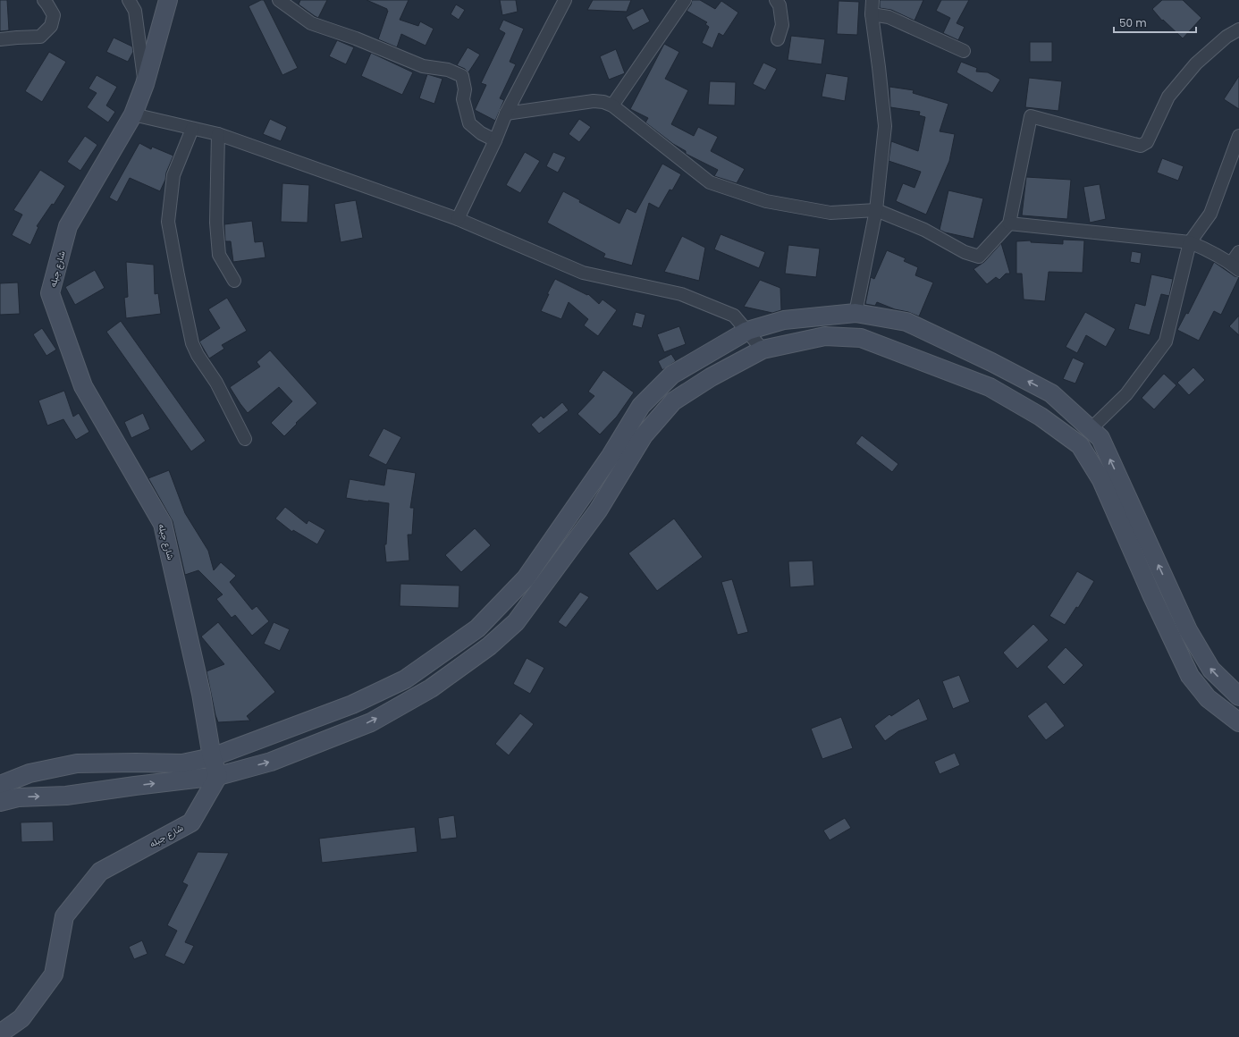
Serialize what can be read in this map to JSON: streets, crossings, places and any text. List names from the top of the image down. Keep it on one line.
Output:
{"streets":{"street":["شارع جبله"]},"scale_bar":"50 m"}
